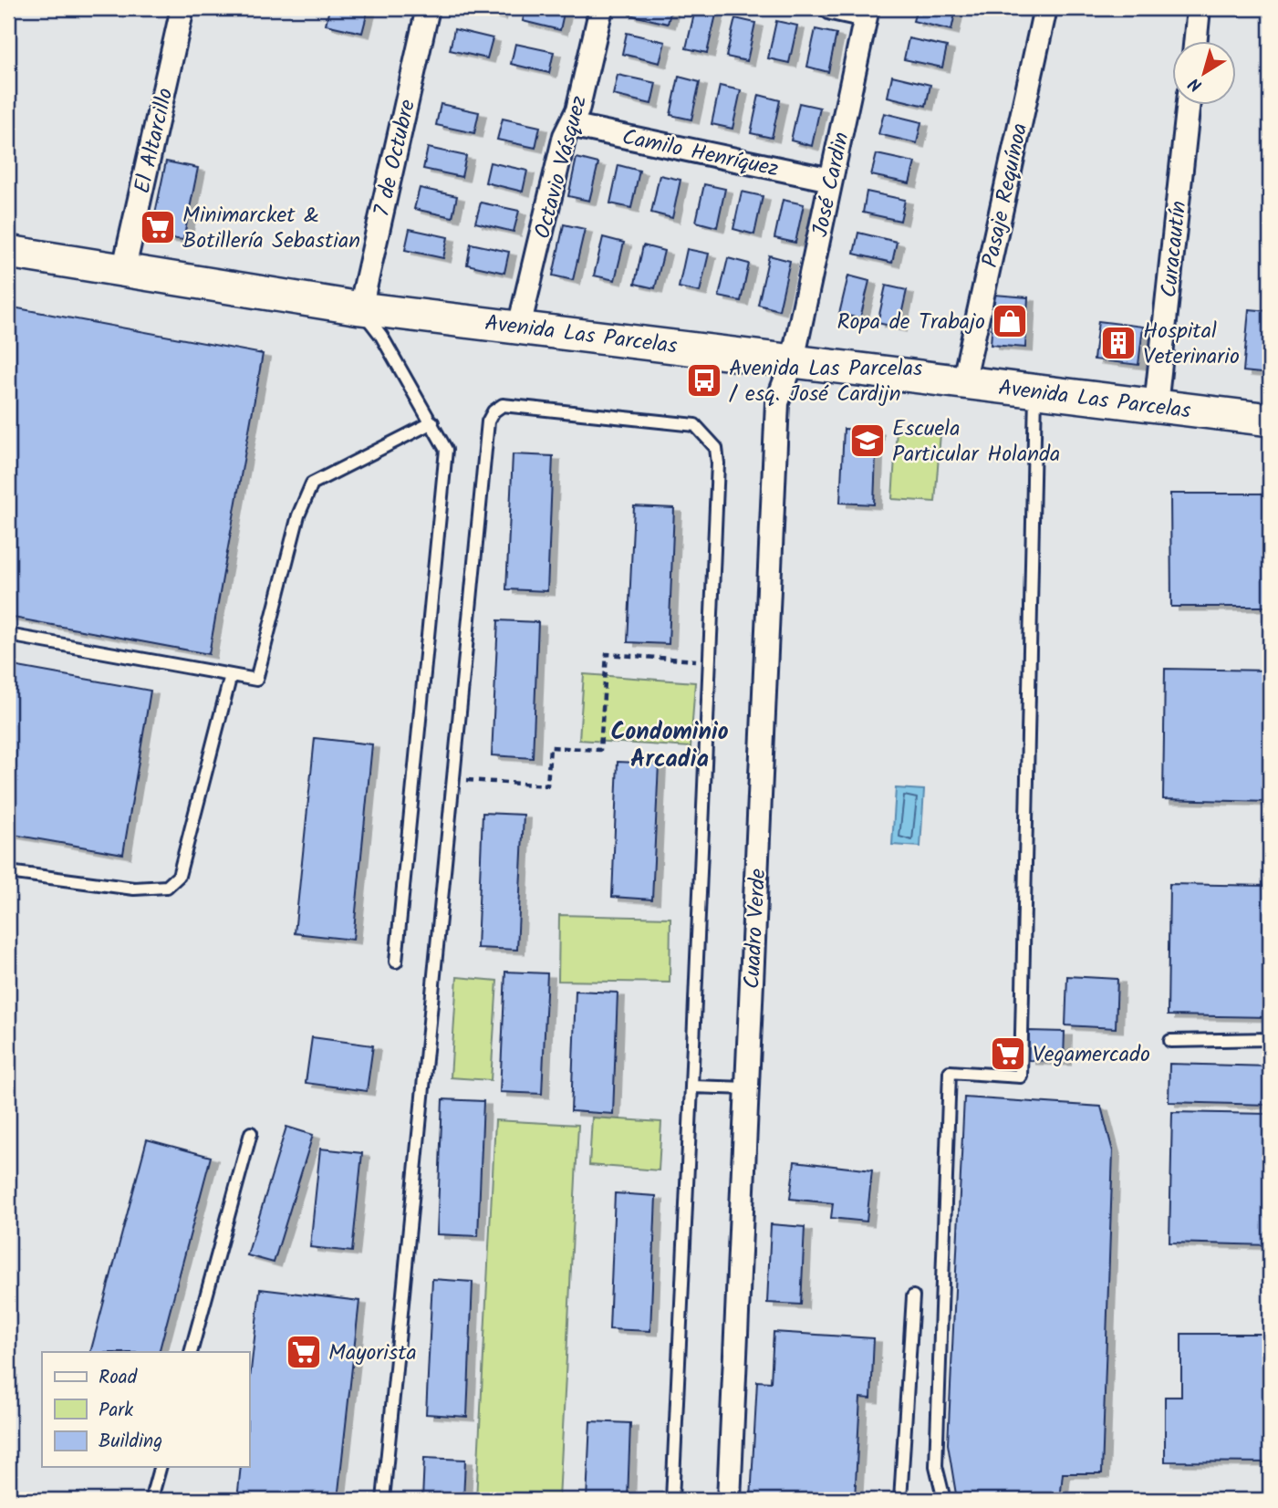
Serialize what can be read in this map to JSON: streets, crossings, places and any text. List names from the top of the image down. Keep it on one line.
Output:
{"streets":{"street":["El Altarcillo","Camilo Henríquez","7 de Octubre","Octavio Vásquez","José Cardin","Pasaje Requínoa","Curacautín","Avenida Las Parcelas","Cuadro Verde"]},"crossings":[["El Altarcillo","Avenida Las Parcelas"],["Camilo Henríquez","Octavio Vásquez"],["Camilo Henríquez","José Cardin"],["7 de Octubre","Avenida Las Parcelas"],["Octavio Vásquez","Avenida Las Parcelas"],["José Cardin","Avenida Las Parcelas"],["José Cardin","Cuadro Verde"],["Pasaje Requínoa","Avenida Las Parcelas"],["Curacautín","Avenida Las Parcelas"],["Avenida Las Parcelas","Cuadro Verde"]],"districts":["Condominio Arcadia"],"places":{"supermarket":["Minimarcket & Botillería Sebastian","Vegamercado","Mayorista"],"shop":["Ropa de Trabajo"],"building":["Hospital Veterinario"],"bus stop":["Avenida Las Parcelas / esq. José Cardijn"],"school or university":["Escuela Particular Holanda"]},"legend":["Road","Park","Building"],"north":"bottom left"}
